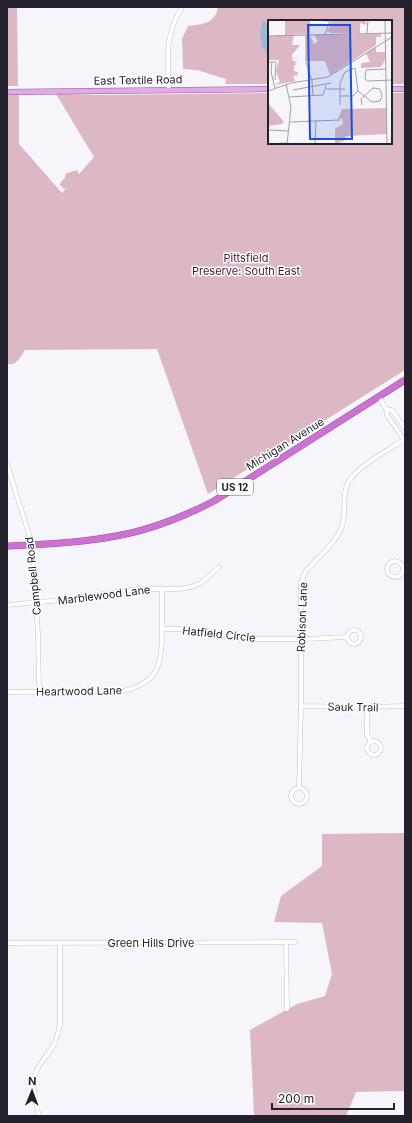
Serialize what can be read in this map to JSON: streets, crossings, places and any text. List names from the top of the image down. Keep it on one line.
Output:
{"streets":{"highway":["Michigan Avenue","US 12"],"main road":["East Textile Road"],"street":["Campbell Road","Marblewood Lane","Robison Lane","Hatfield Circle","Heartwood Lane","Sauk Trail","Green Hills Drive"]},"crossings":[["Michigan Avenue","US 12"],["Michigan Avenue","Campbell Road"],["US 12","Campbell Road"],["Campbell Road","Marblewood Lane"],["Campbell Road","Heartwood Lane"],["Marblewood Lane","Heartwood Lane"],["Robison Lane","Hatfield Circle"],["Robison Lane","Sauk Trail"],["Hatfield Circle","Heartwood Lane"]],"parks":["Pittsfield Preserve: South East"],"scale_bar":"200 m","north":"top"}
